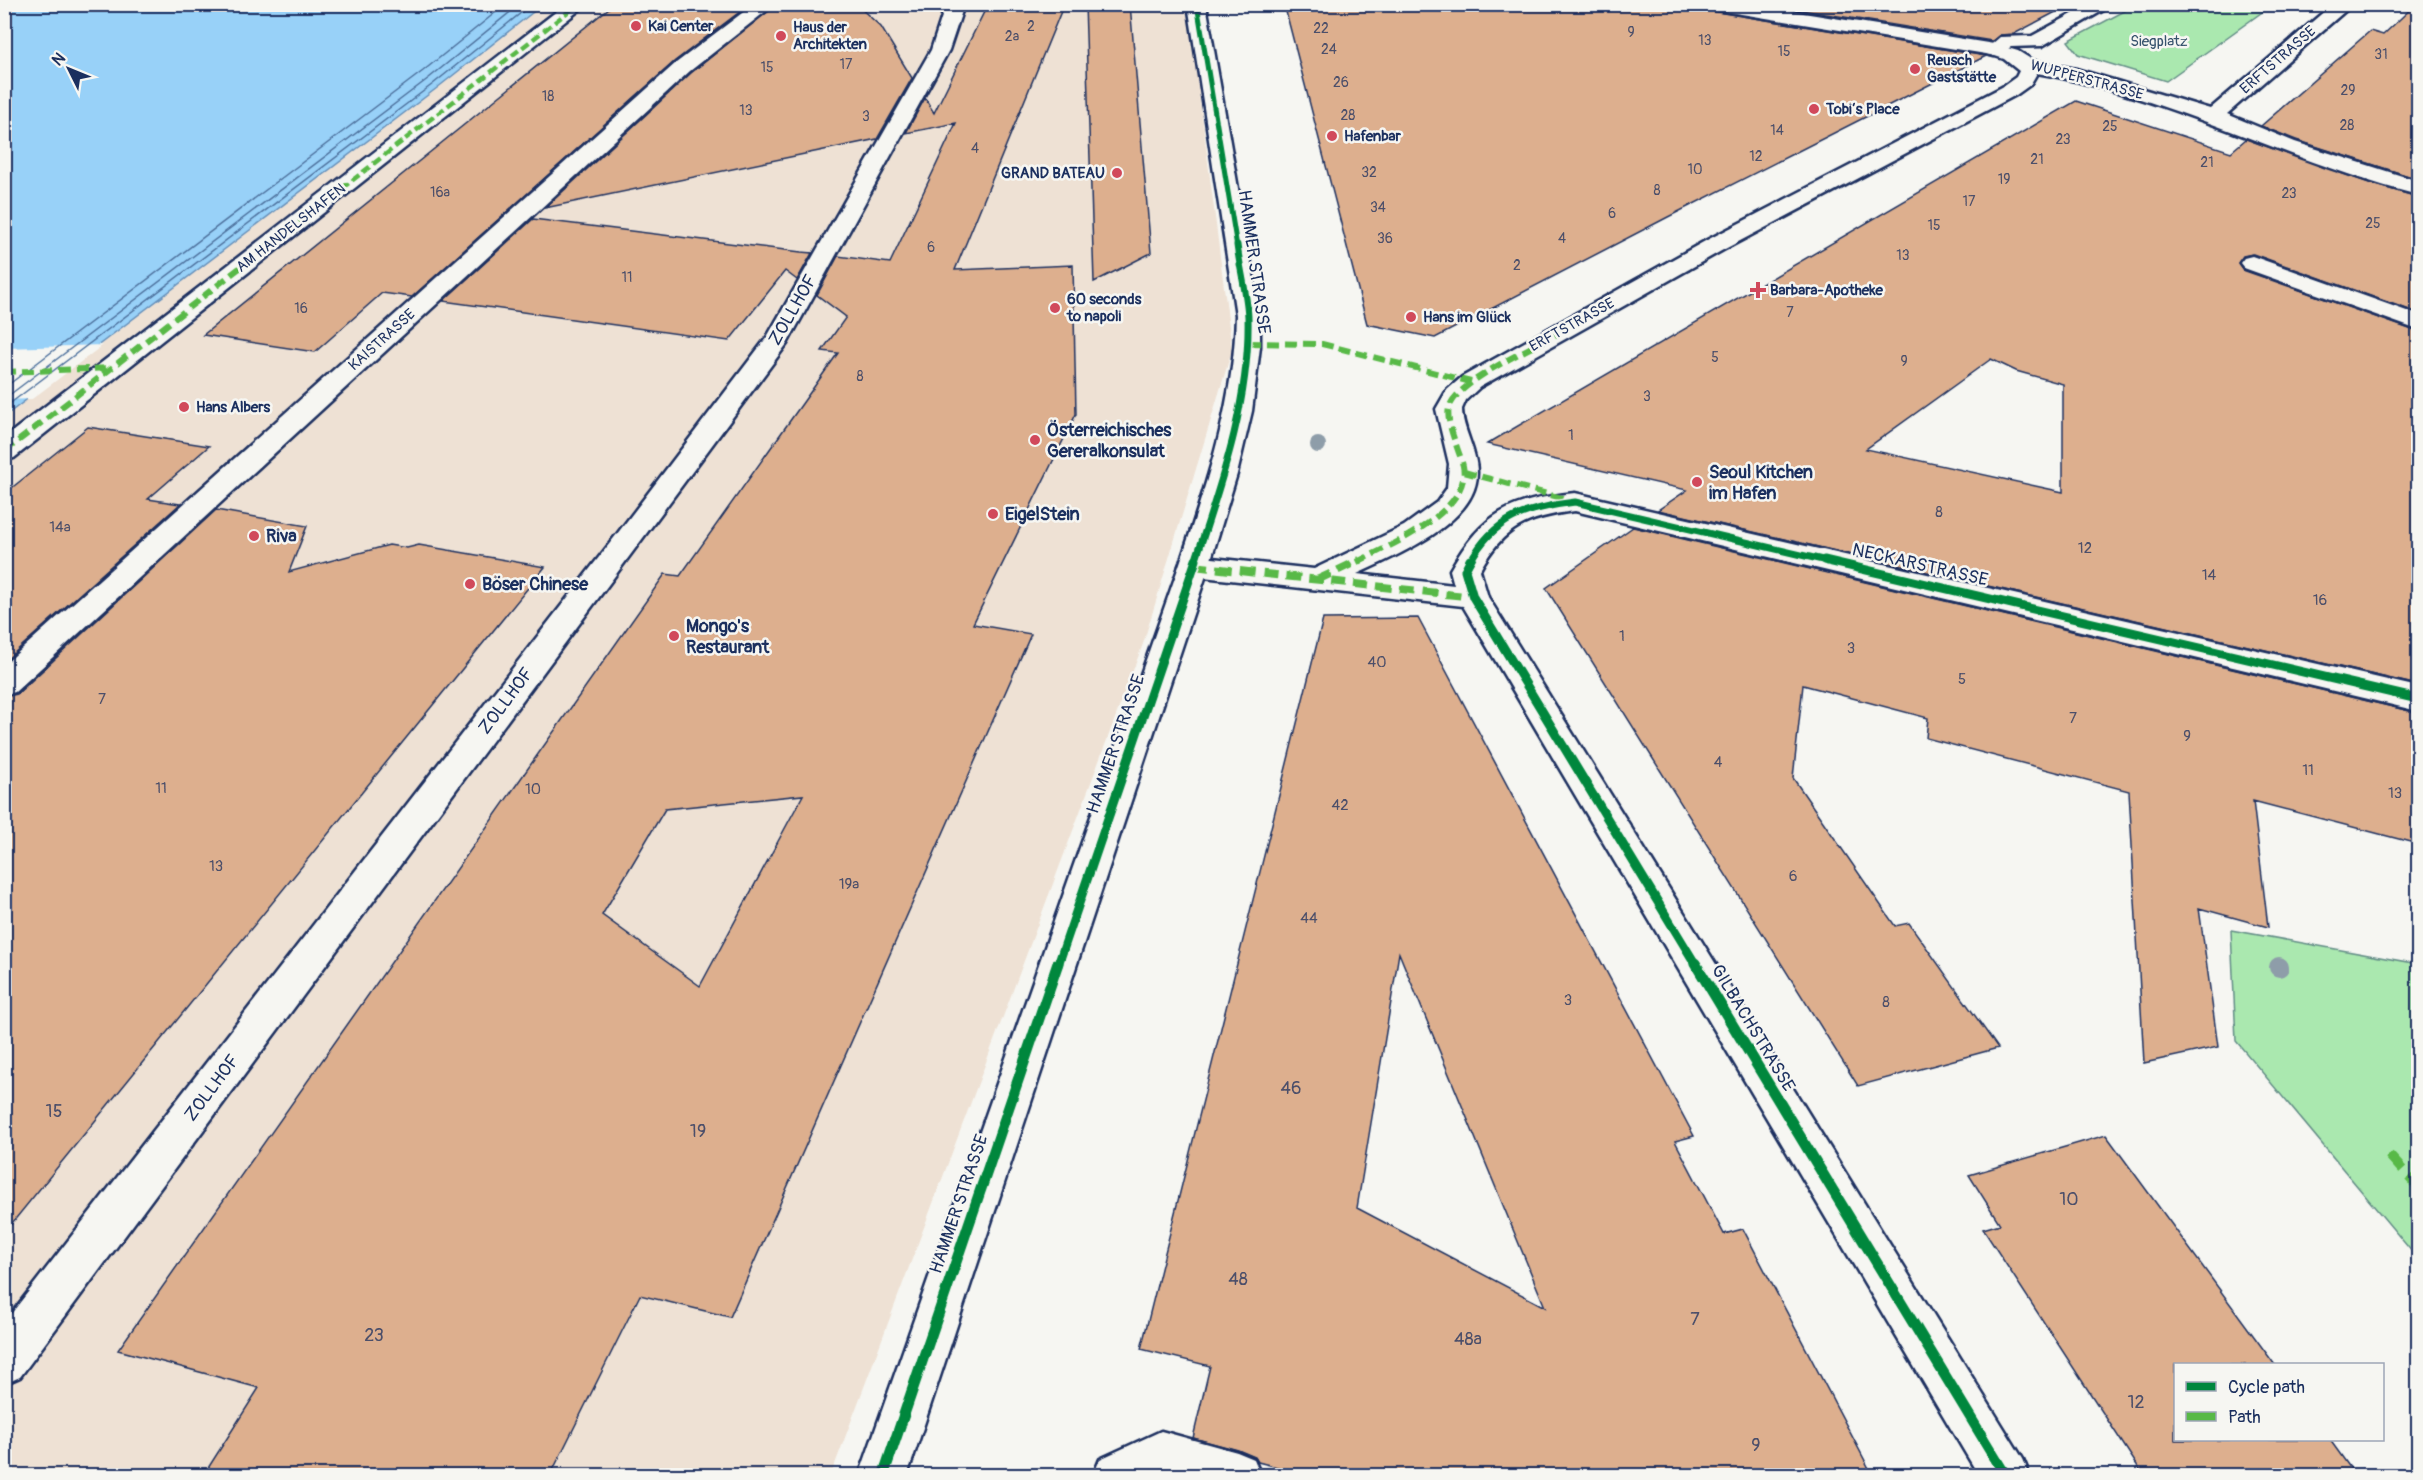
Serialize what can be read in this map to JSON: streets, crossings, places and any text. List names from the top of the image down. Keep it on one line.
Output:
{"streets":{"street":["ERFTSTRASSE","WUPPERSTRASSE","AM HANDELSHAFEN","HAMMER STRASSE","ZOLLHOF","KAISTRASSE","NECKARSTRASSE","GILBACHSTRASSE"]},"crossings":[["ERFTSTRASSE","WUPPERSTRASSE"],["NECKARSTRASSE","GILBACHSTRASSE"]],"parks":["Siegplatz"],"places":{"other":["Kai Center","Haus der Architekten","Reusch Gaststätte","Tobi‘s Place","Hafenbar","GRAND BATEAU","60 seconds to napoli","Hans im Glück","Hans Albers","Österreichisches Gereralkonsulat","Seoul Kitchen im Hafen","EigelStein","Riva","Böser Chinese","Mongo's Restaurant"],"health":["Barbara-Apotheke"]},"house_numbers":["2","22","9","2a","13","24","15","31","17","15","26","29","18","13","28","3","28","25","14","23","4","12","21","21","10","32","19","8","16a","23","17","34","6","25","15","36","4","6","13","2","11","16","7","5","9","8","3","1","8","14a","12","14","16","1","3","40","5","7","7","9","4","11","11","10","13","42","13","6","19a","44","3","8","46","15","19","10","48","7","23","48a","12","9"],"legend":["Cycle path","Path"],"north":"top left"}
